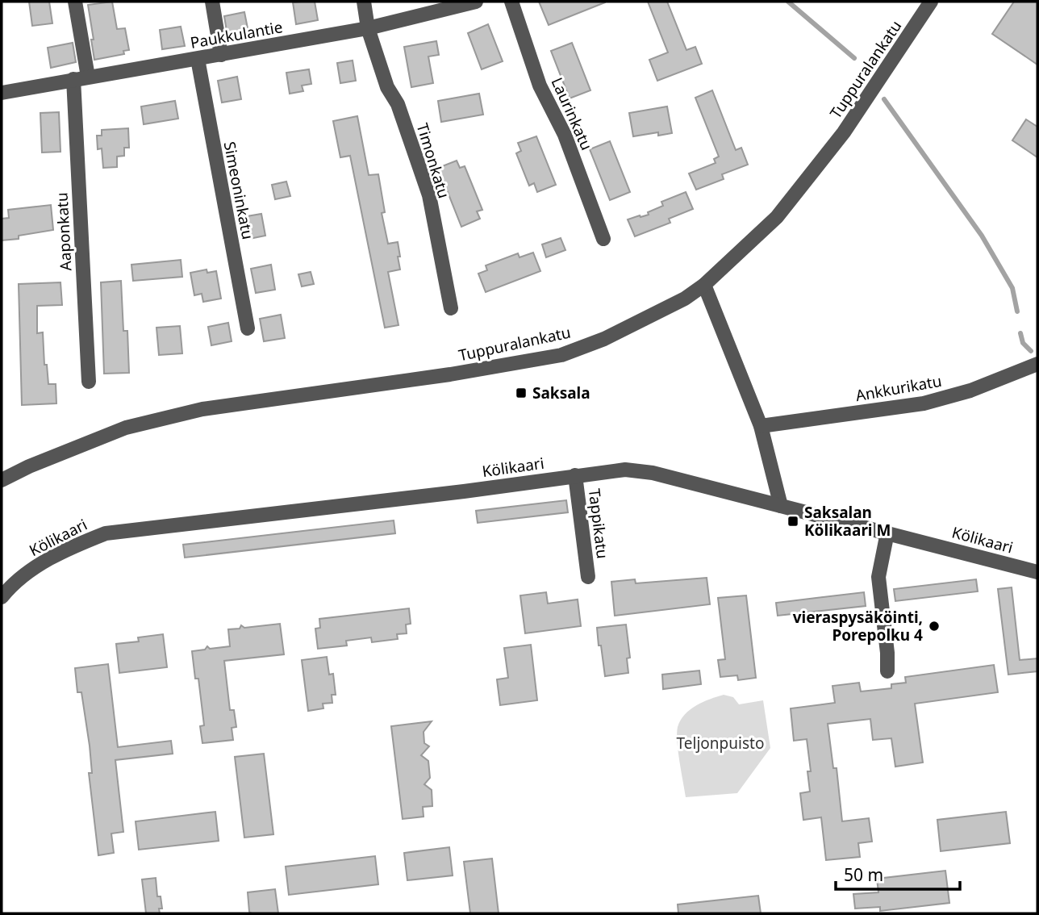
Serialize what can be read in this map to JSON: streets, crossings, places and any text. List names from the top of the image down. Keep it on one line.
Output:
{"streets":{"street":["Paukkulantie","Tuppuralankatu","Laurinkatu","Timonkatu","Simeoninkatu","Aaponkatu","Ankkurikatu","Kölikaari","Tappikatu"]},"crossings":[["Paukkulantie","Timonkatu"],["Paukkulantie","Simeoninkatu"],["Paukkulantie","Aaponkatu"],["Kölikaari","Tappikatu"]],"parks":["Teljonpuisto"],"places":{"transit":["Saksala","Saksalan Kölikaari M"],"other":["vieraspysäköinti, Porepolku 4"]},"scale_bar":"50 m"}
